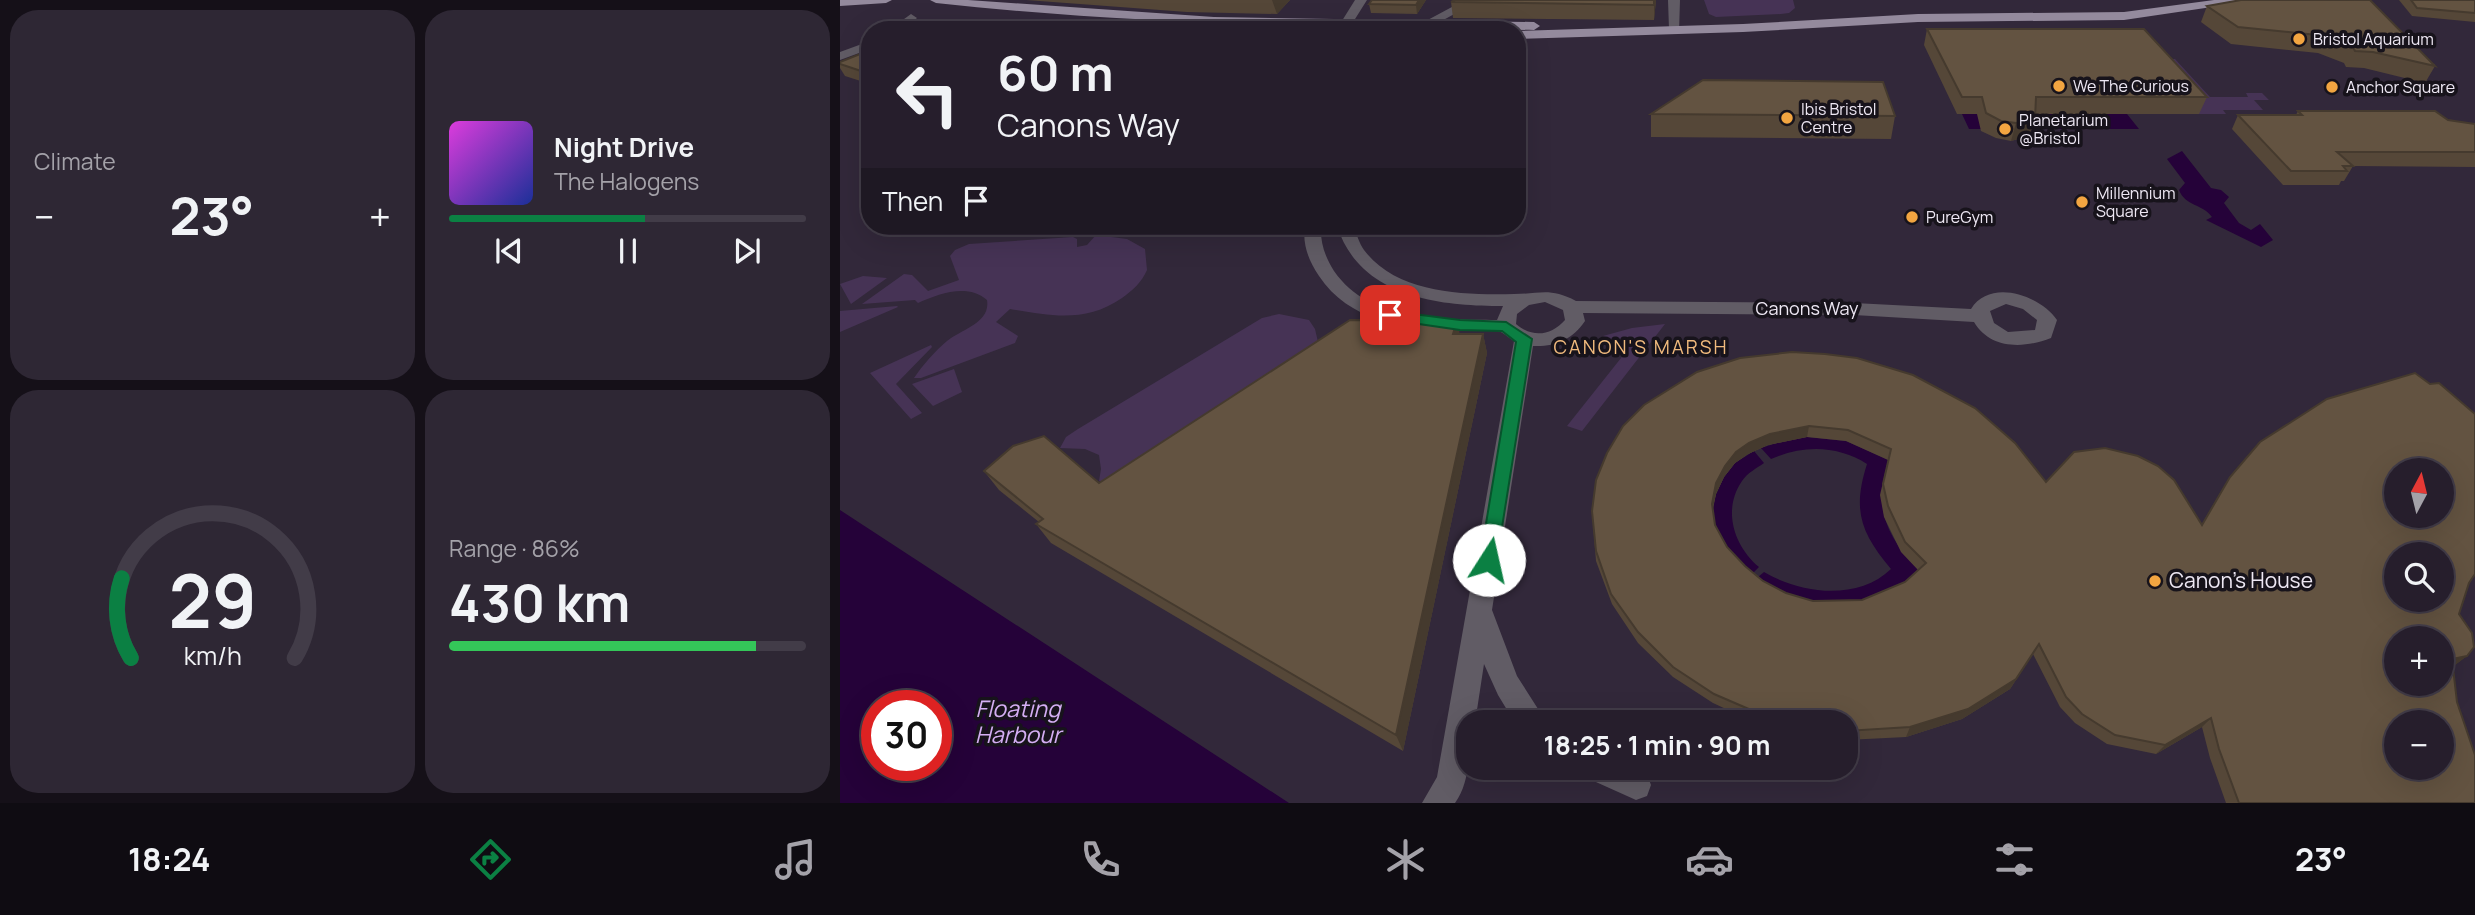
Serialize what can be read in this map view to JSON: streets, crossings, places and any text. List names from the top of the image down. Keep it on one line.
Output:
{"streets":{"street":["Canons Way"]},"districts":["CANON'S MARSH"],"water":["Floating Harbour"],"places":["Bristol Aquarium","We The Curious","Anchor Square","Ibis Bristol Centre","Planetarium @Bristol","Millennium Square","PureGym","Canon's House"],"north":"top","page":{"tile":["Climate",["Range · 86%","430 km"]],"turn":["60 m","Canons Way"],"song":["Night Drive","The Halogens"],"then":"Then","heat":["−","23°","+"],"map_buttons":["+","−"],"limit":"30","trip":"18:25 · 1 min · 90 m","tabs":["18:24","23°"],"gauge":["29","km/h"]}}
